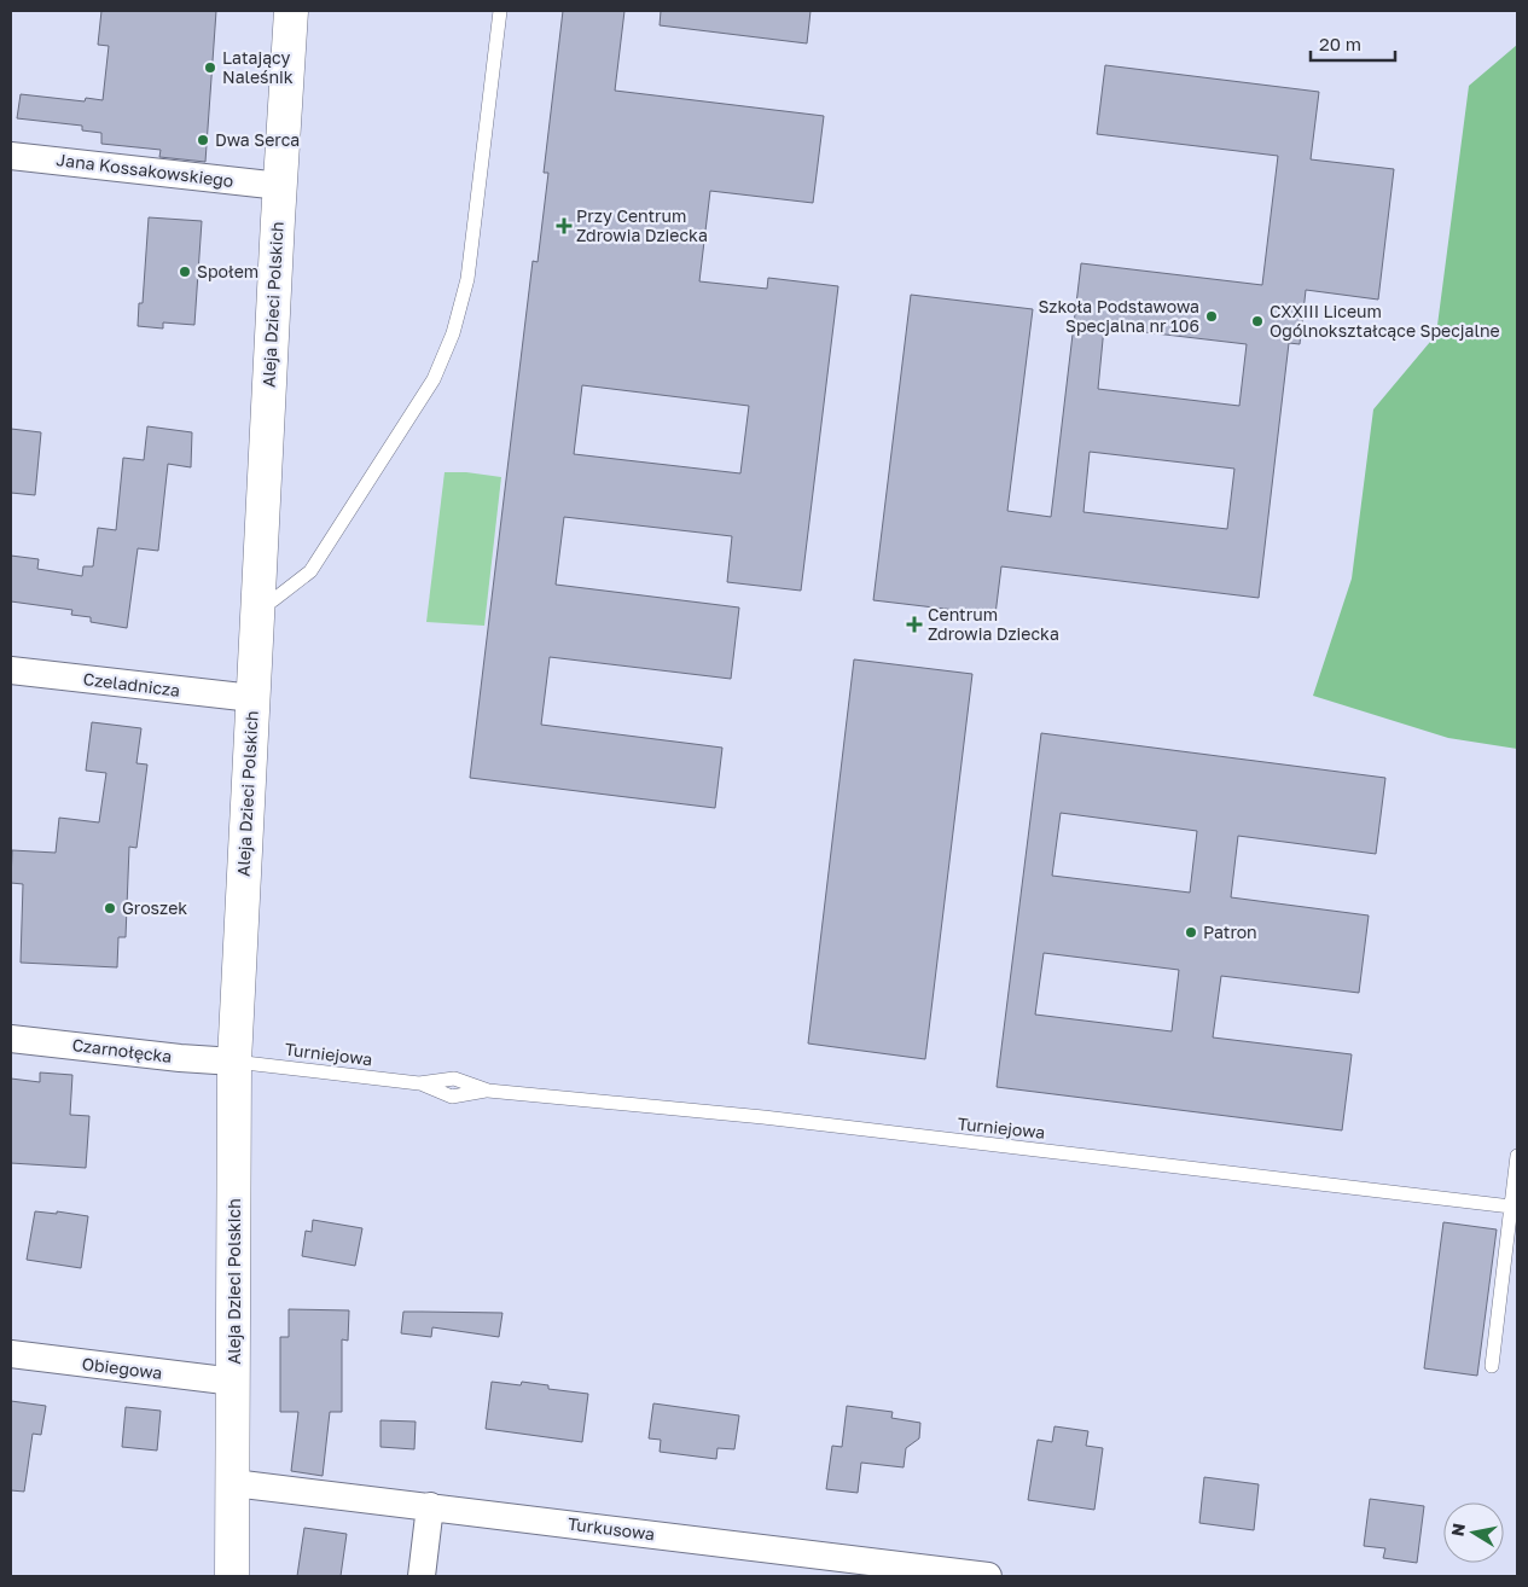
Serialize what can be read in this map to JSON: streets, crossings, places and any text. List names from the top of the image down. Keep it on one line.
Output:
{"streets":{"street":["Jana Kossakowskiego","Aleja Dzieci Polskich","Czeladnicza","Czarnołęcka","Obiegowa","Turkusowa"],"lane":["Turniejowa"]},"crossings":[["Jana Kossakowskiego","Aleja Dzieci Polskich"],["Aleja Dzieci Polskich","Czeladnicza"],["Aleja Dzieci Polskich","Czarnołęcka"],["Aleja Dzieci Polskich","Turniejowa"],["Aleja Dzieci Polskich","Obiegowa"],["Aleja Dzieci Polskich","Turkusowa"],["Czarnołęcka","Turniejowa"]],"places":{"other":["Latający Naleśnik","Dwa Serca","Społem","Szkoła Podstawowa Specjalna nr 106","CXXIII Liceum Ogólnokształcące Specjalne","Groszek","Patron"],"health":["Przy Centrum Zdrowia Dziecka","Centrum Zdrowia Dziecka"]},"scale_bar":"20 m","north":"left"}
